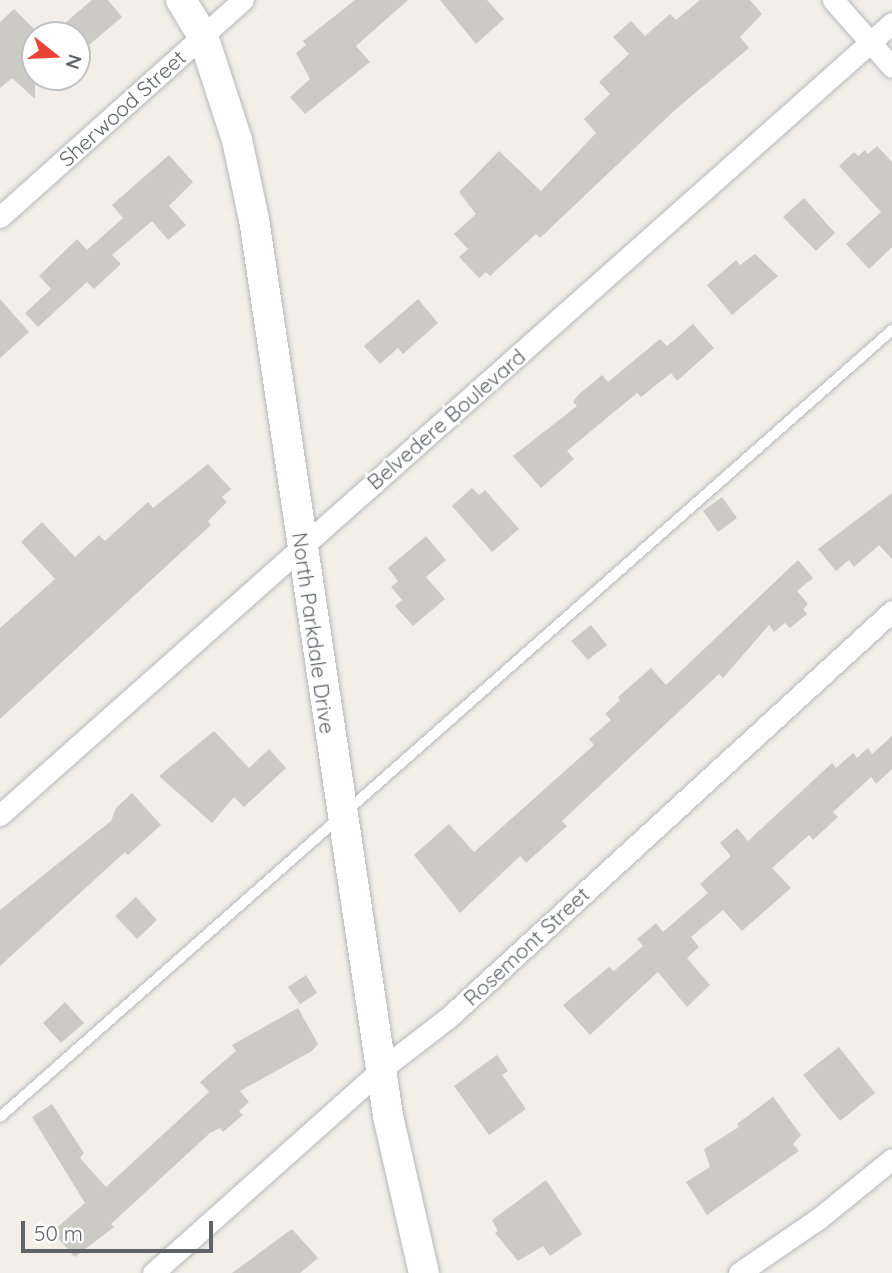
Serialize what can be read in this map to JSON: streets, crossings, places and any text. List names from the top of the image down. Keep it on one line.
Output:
{"streets":{"street":["Sherwood Street","Belvedere Boulevard","North Parkdale Drive","Rosemont Street"]},"crossings":[["Sherwood Street","North Parkdale Drive"],["Belvedere Boulevard","North Parkdale Drive"],["North Parkdale Drive","Rosemont Street"]],"scale_bar":"50 m","north":"right"}
